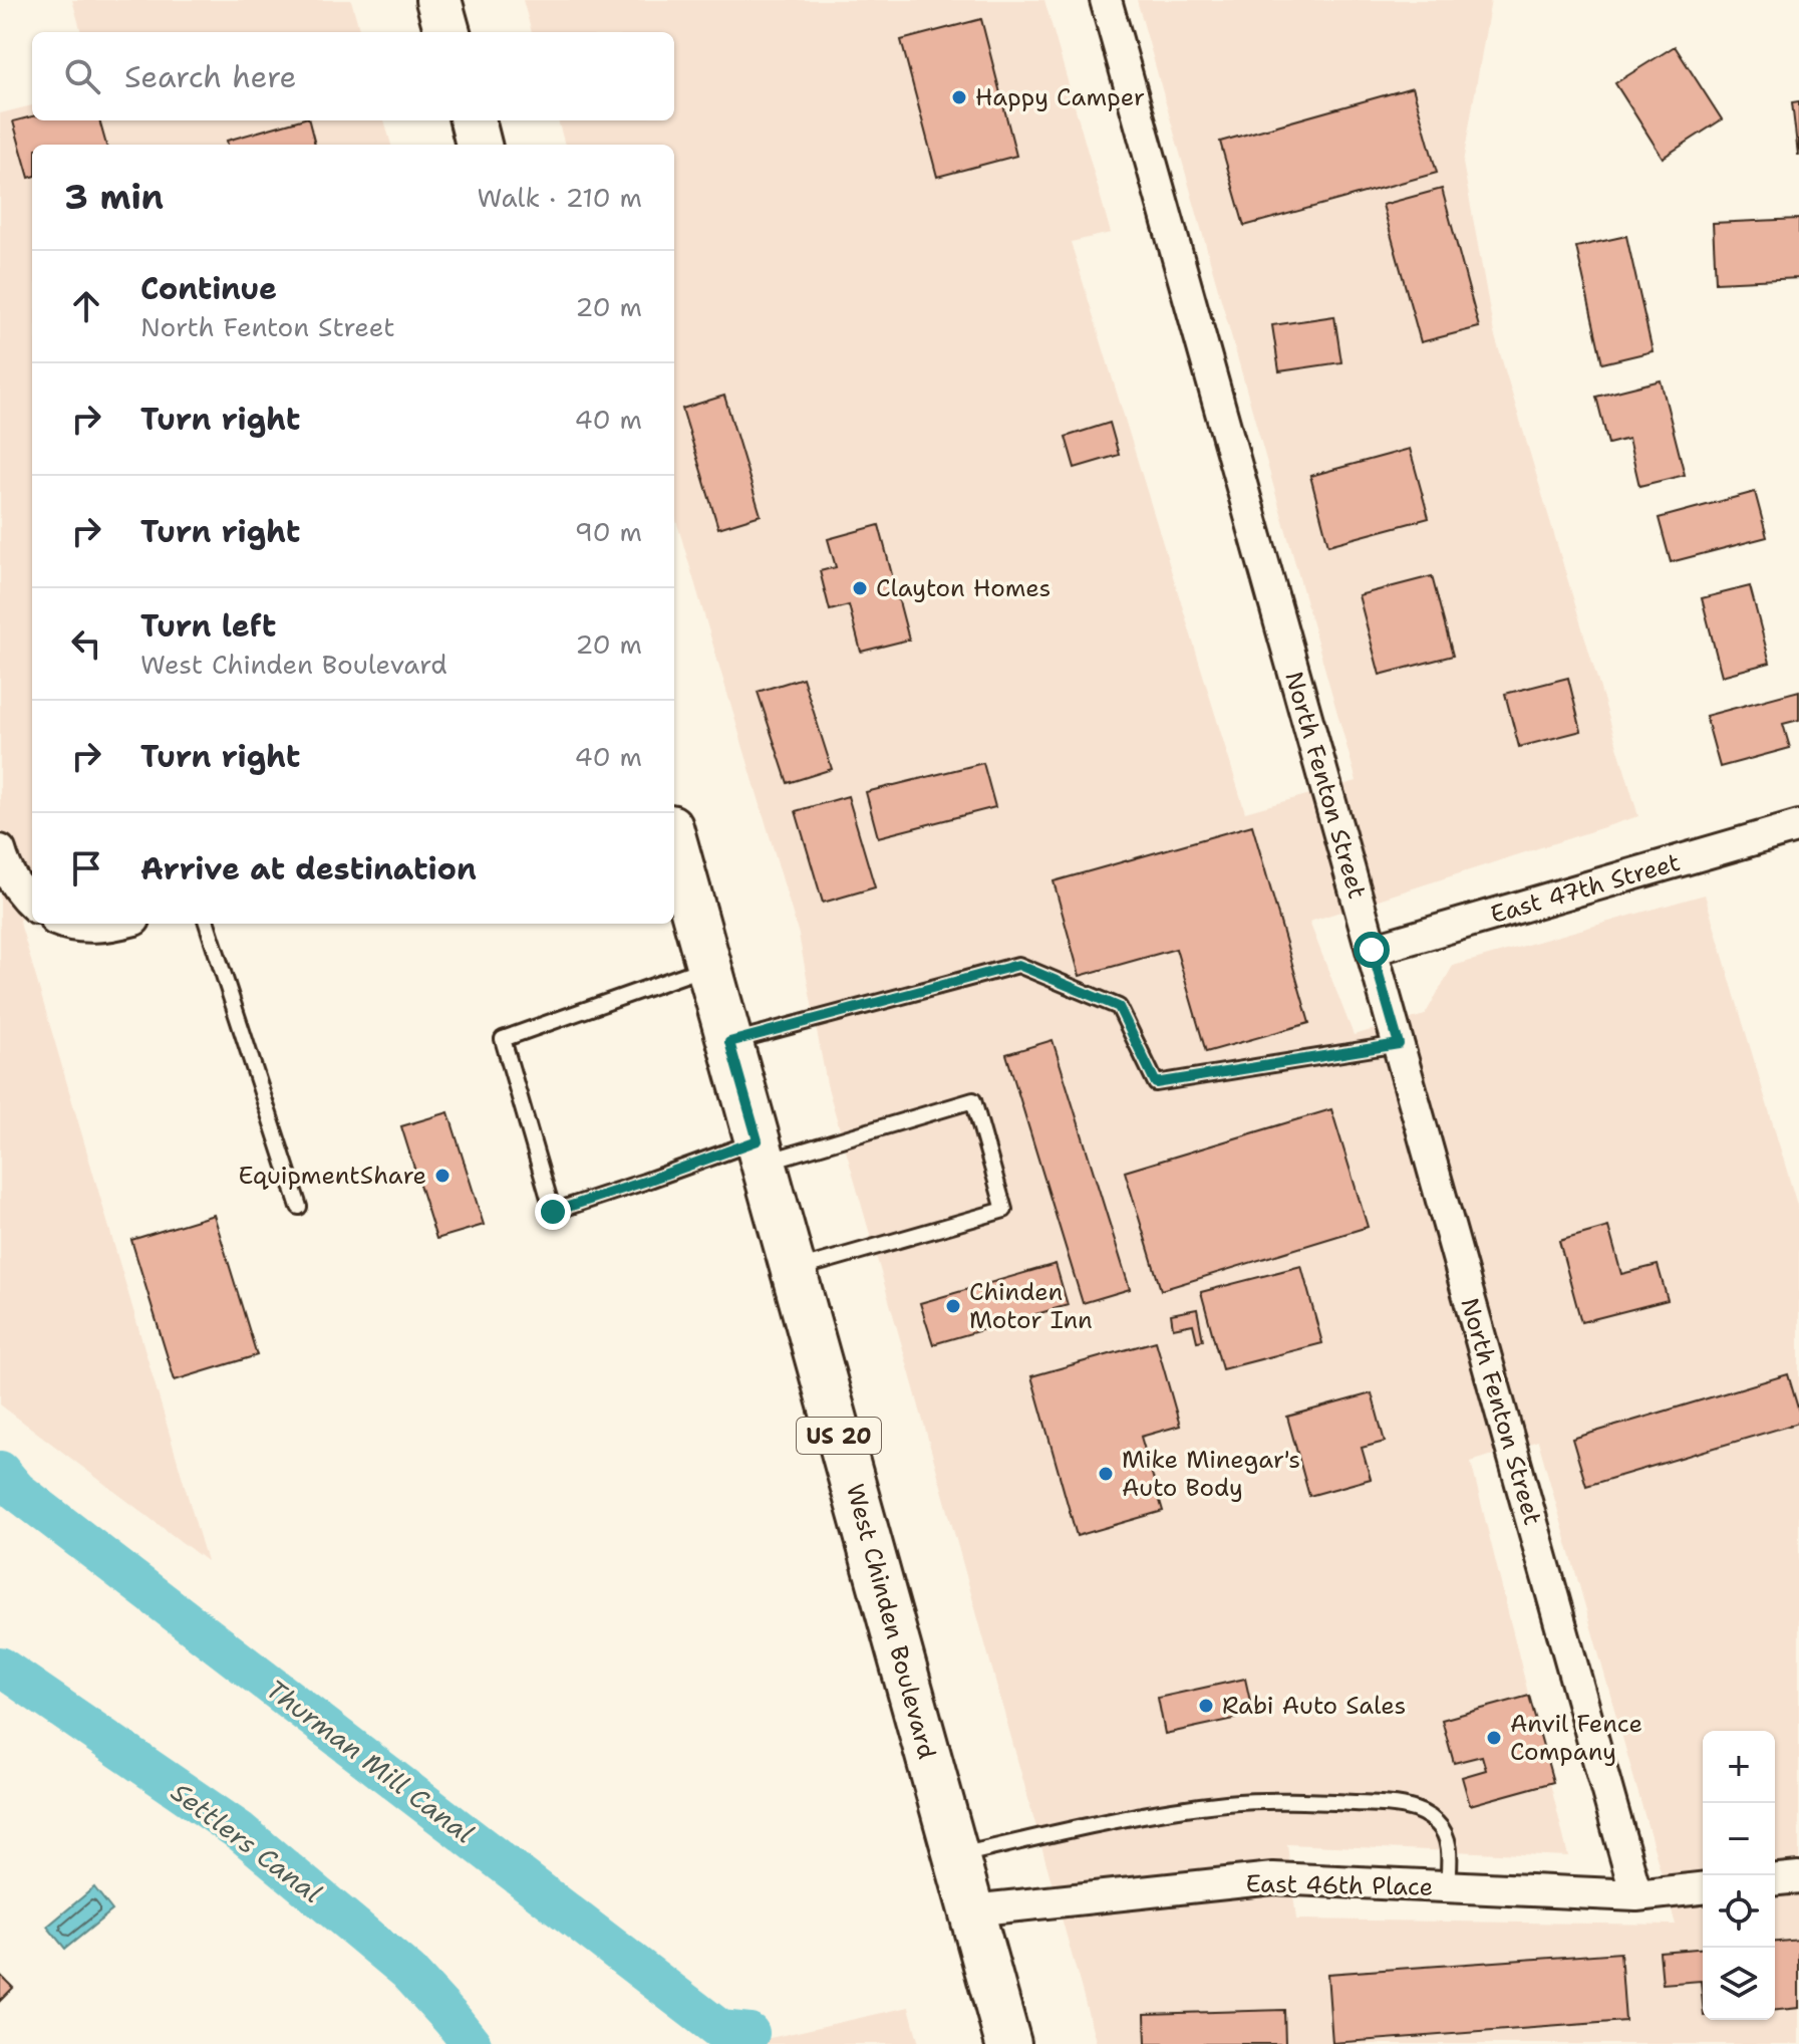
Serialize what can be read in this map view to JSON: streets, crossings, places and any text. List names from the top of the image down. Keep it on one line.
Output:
{"streets":{"main road":["US 20","West Chinden Boulevard"],"street":["North Fenton Street","East 47th Street","East 46th Place"]},"crossings":[["North Fenton Street","East 47th Street"],["North Fenton Street","East 46th Place"],["West Chinden Boulevard","East 46th Place"]],"water":["Thurman Mill Canal","Settlers Canal"],"places":["Happy Camper","Clayton Homes","EquipmentShare","Chinden Motor Inn","Mike Minegar's Auto Body","Rabi Auto Sales","Anvil Fence Company"],"page":{"search":"Search here","heading":["3 min","Walk · 210 m"],"list":[["Continue","North Fenton Street","20 m"],["Turn right","40 m"],["Turn right","90 m"],["Turn left","West Chinden Boulevard","20 m"],["Turn right","40 m"],"Arrive at destination"],"map_buttons":["+","−"]}}
